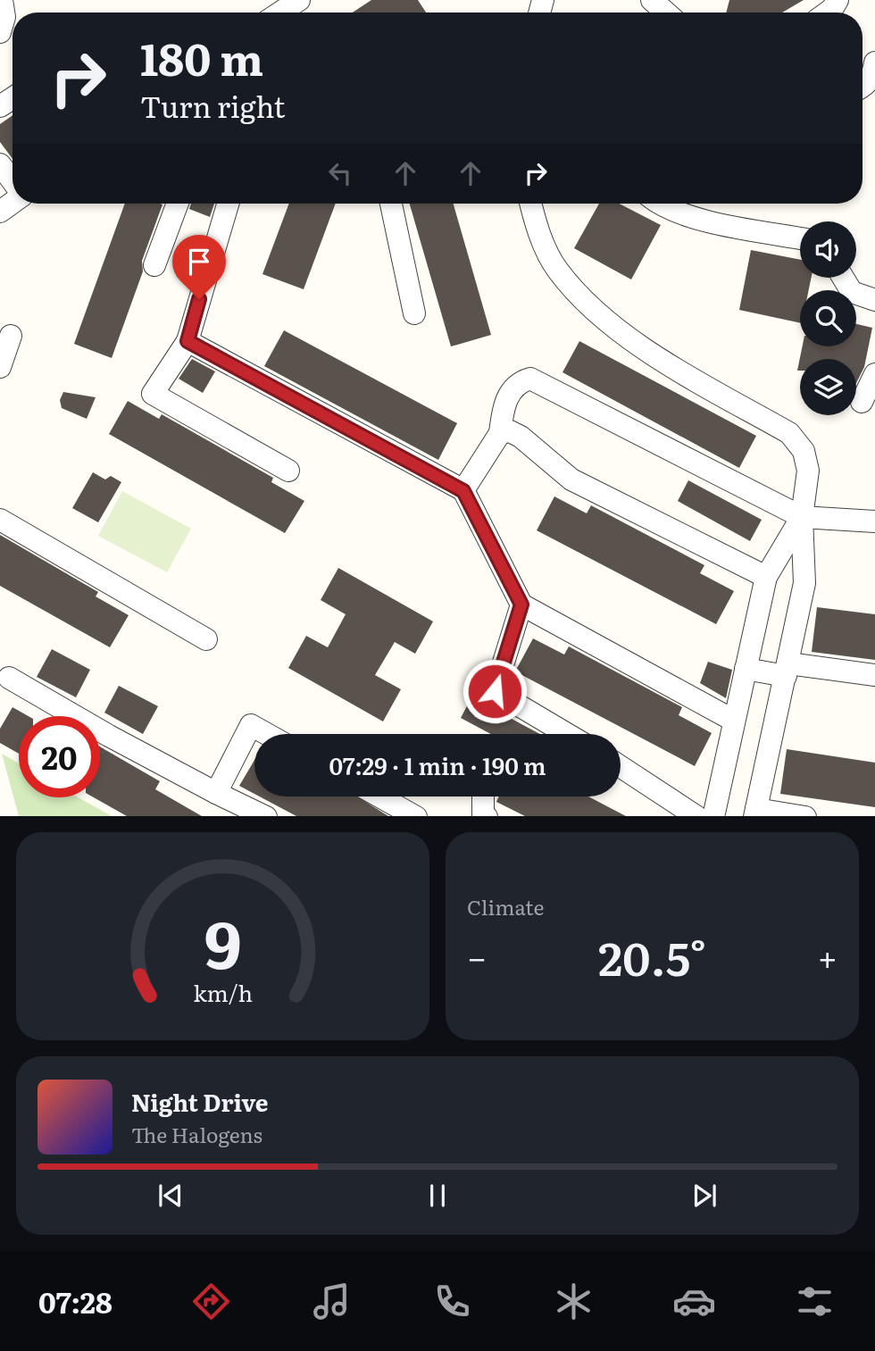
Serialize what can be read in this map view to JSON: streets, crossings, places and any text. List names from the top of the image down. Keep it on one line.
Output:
{"page":{"turn":["180 m","Turn right"],"limit":"20","trip":"07:29 · 1 min · 190 m","tile":"Climate","heat":["−","20.5°","+"],"song":["Night Drive","The Halogens"],"tabs":"07:28","gauge":["9","km/h"]}}
